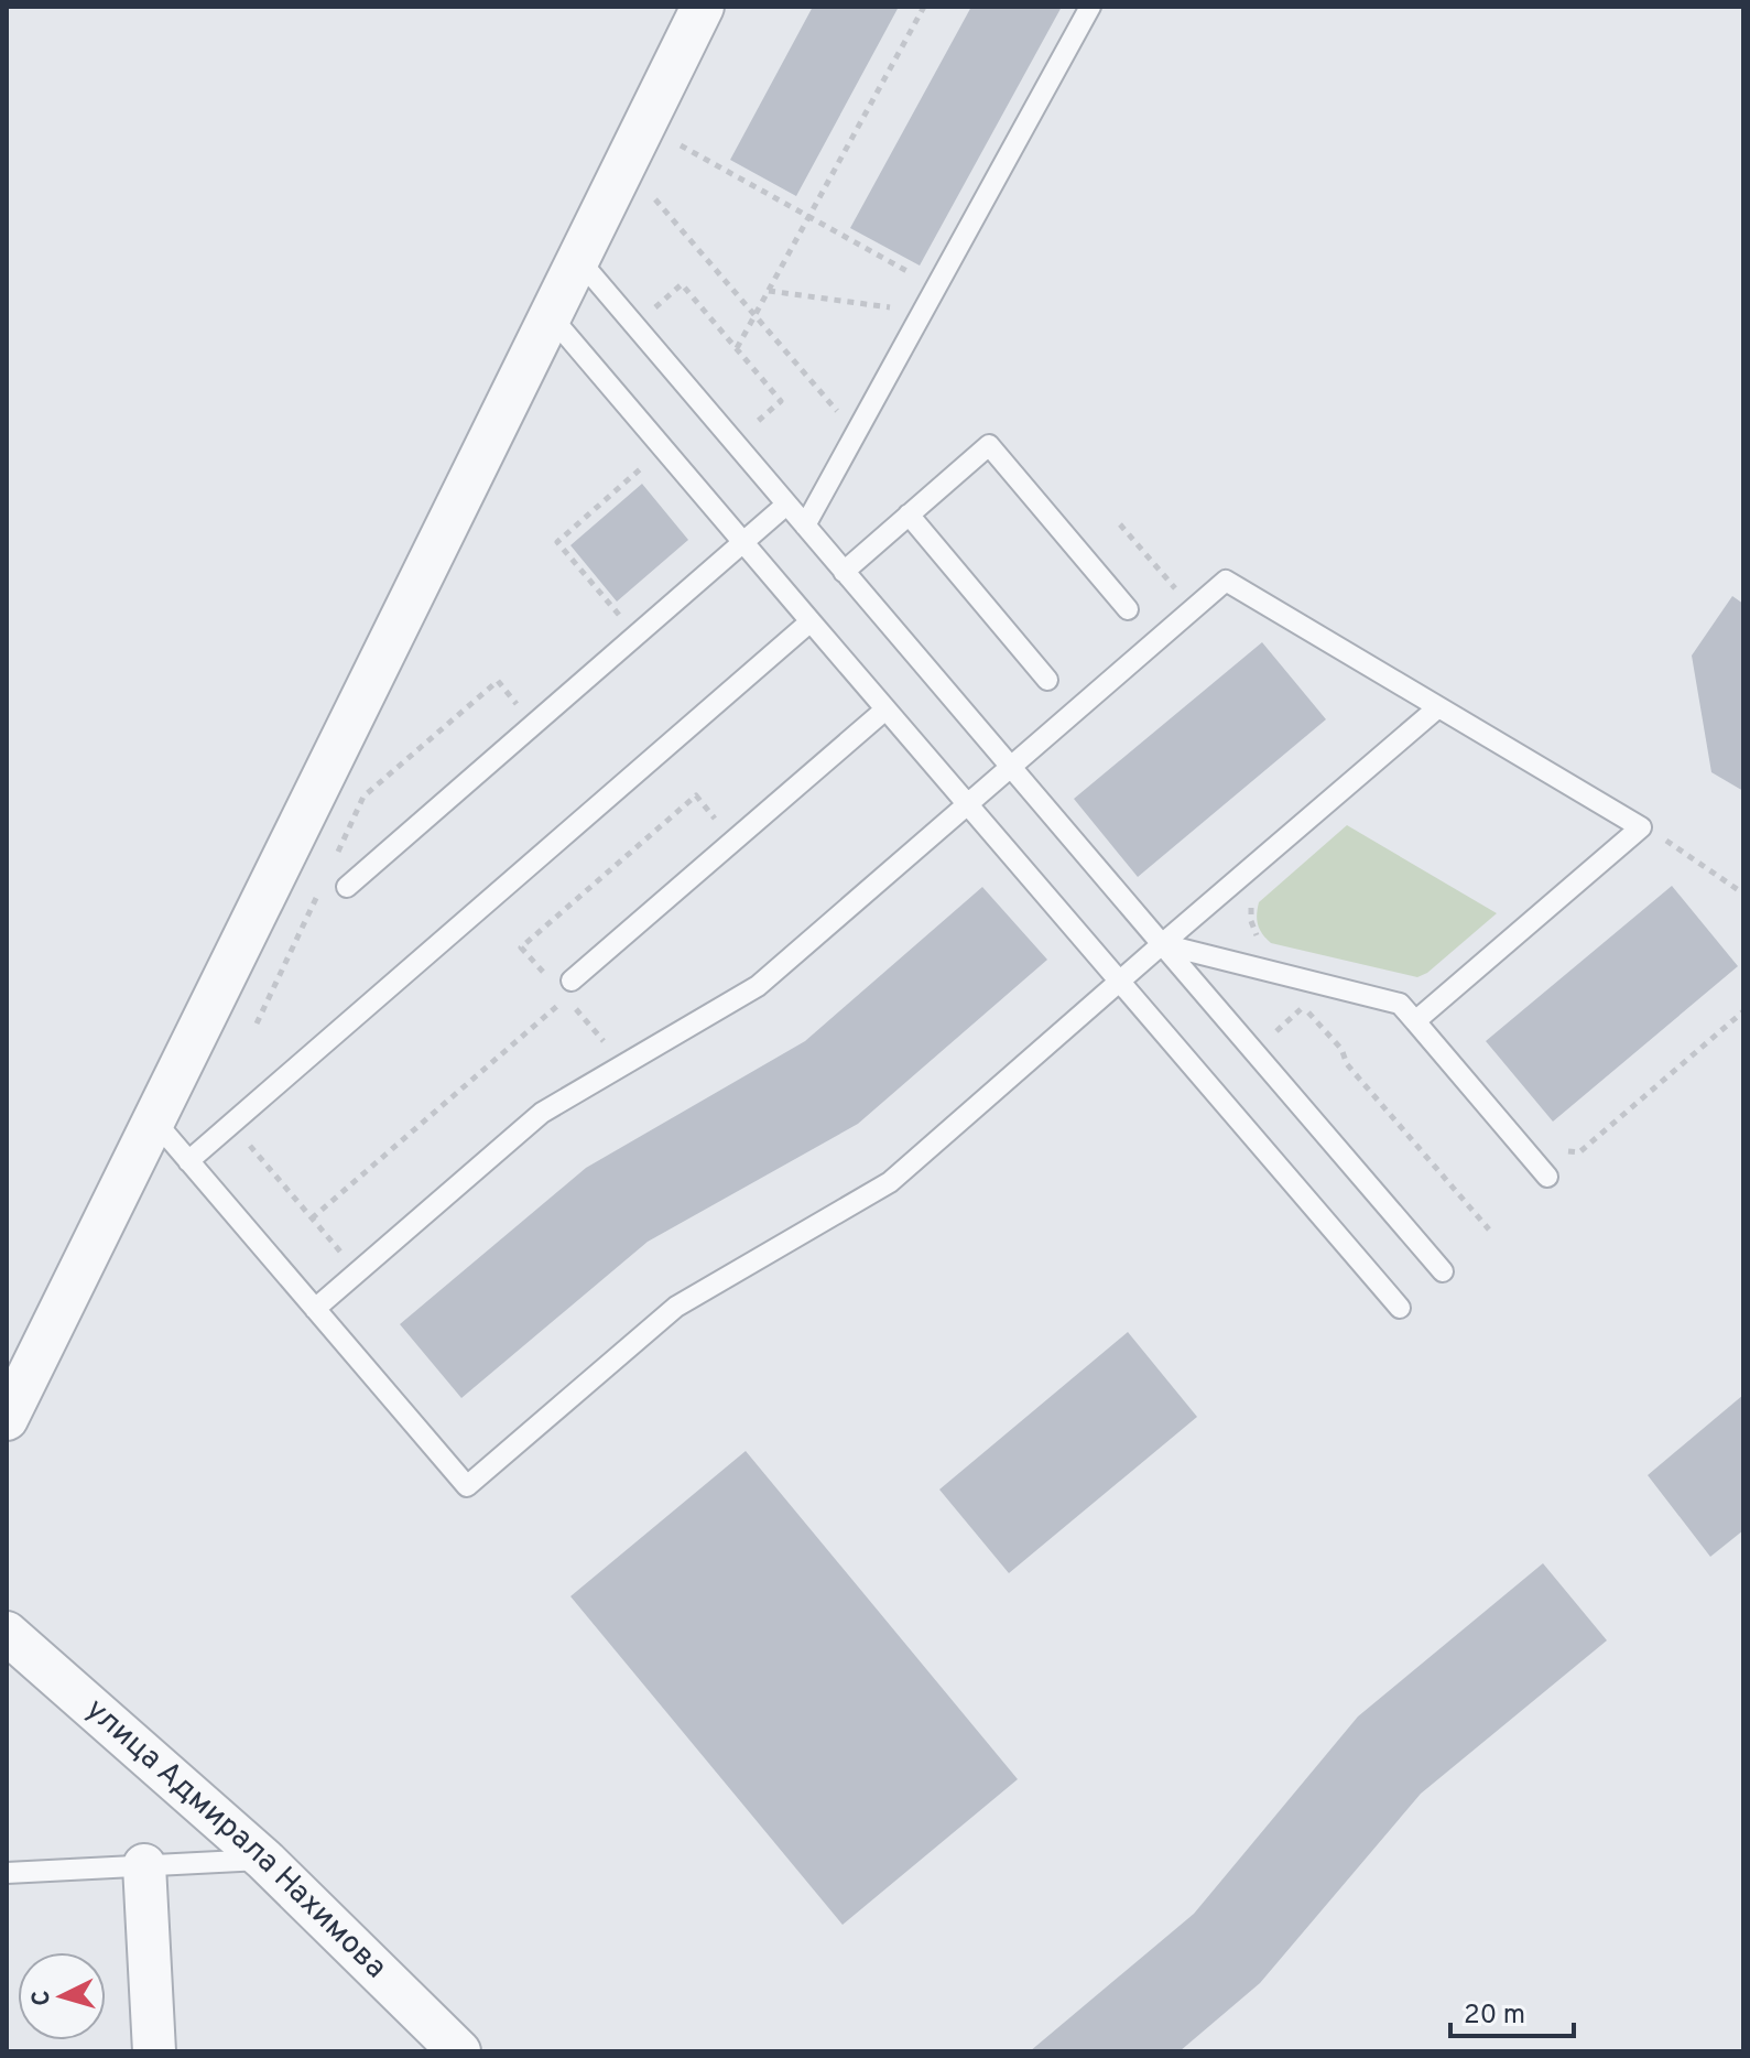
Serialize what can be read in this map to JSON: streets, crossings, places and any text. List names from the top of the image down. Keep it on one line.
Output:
{"streets":{"street":["улица Адмирала Нахимова"]},"scale_bar":"20 m","north":"left"}
